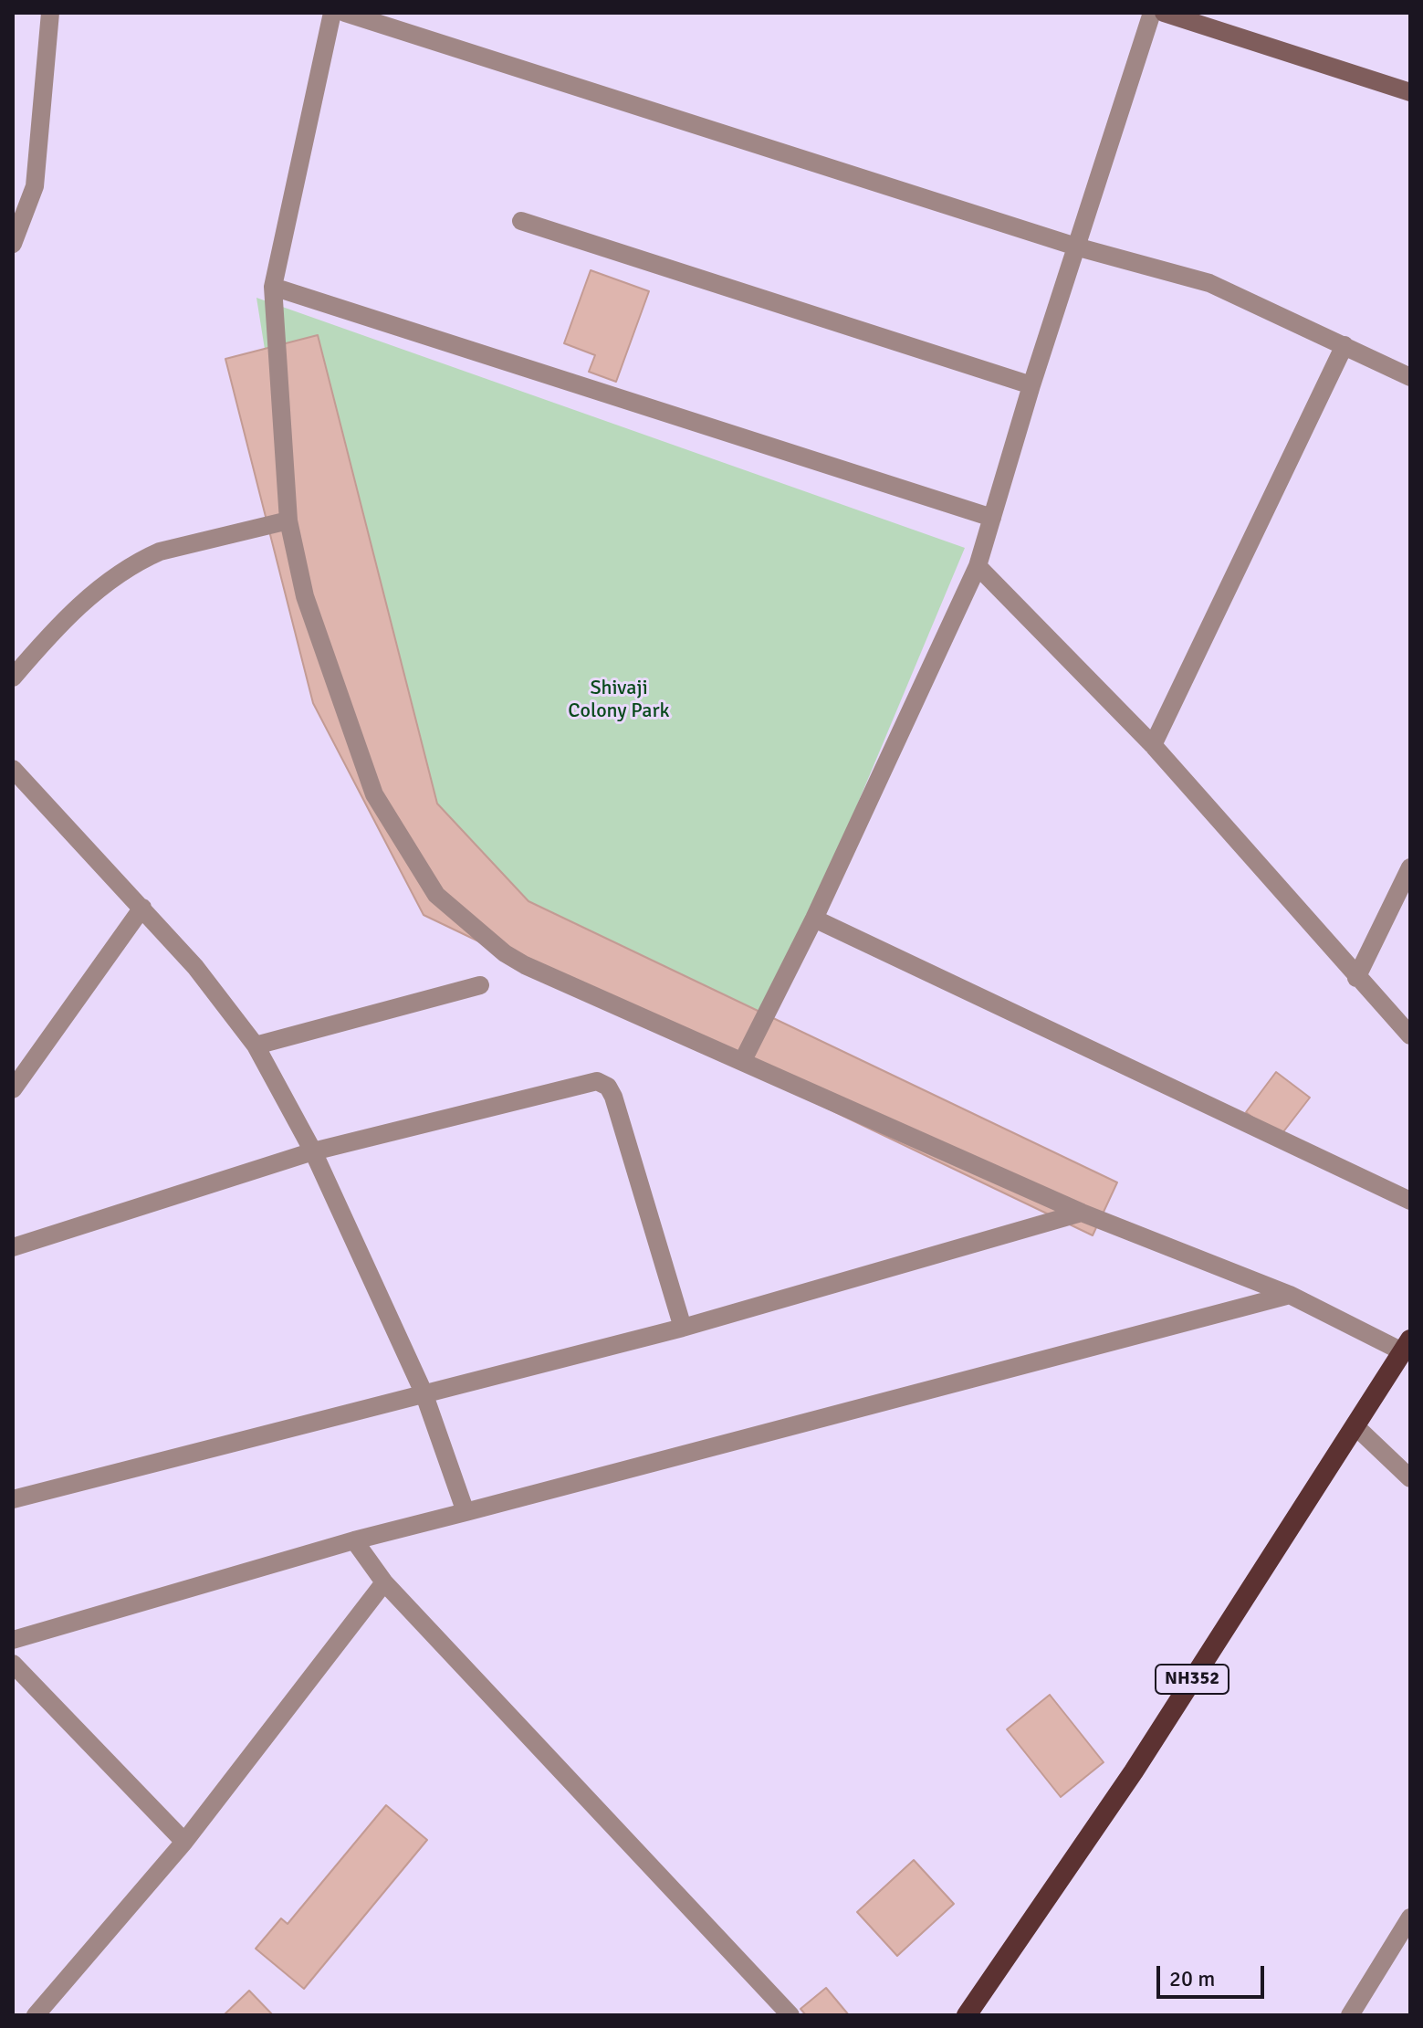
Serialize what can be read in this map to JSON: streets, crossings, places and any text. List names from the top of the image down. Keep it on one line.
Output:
{"streets":{"highway":["NH352"]},"parks":["Shivaji Colony Park"],"scale_bar":"20 m"}
